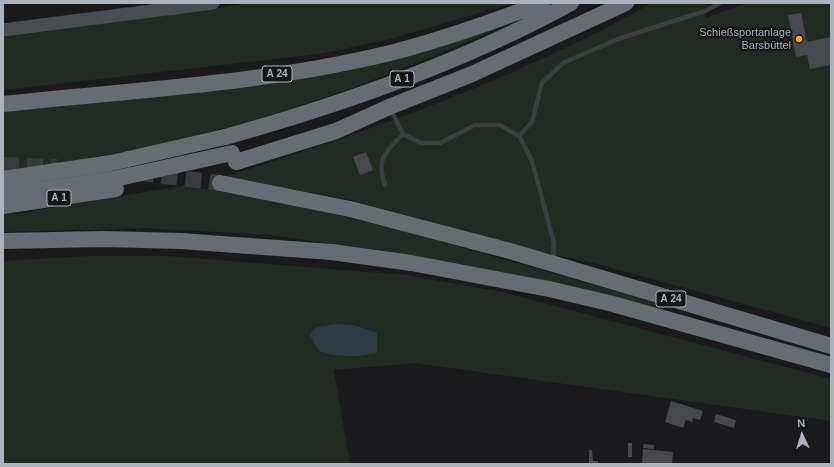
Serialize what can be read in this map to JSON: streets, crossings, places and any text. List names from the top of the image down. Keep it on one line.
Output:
{"streets":{"highway":["A 24","A 1"]},"places":["Schießsportanlage Barsbüttel"],"north":"top"}
